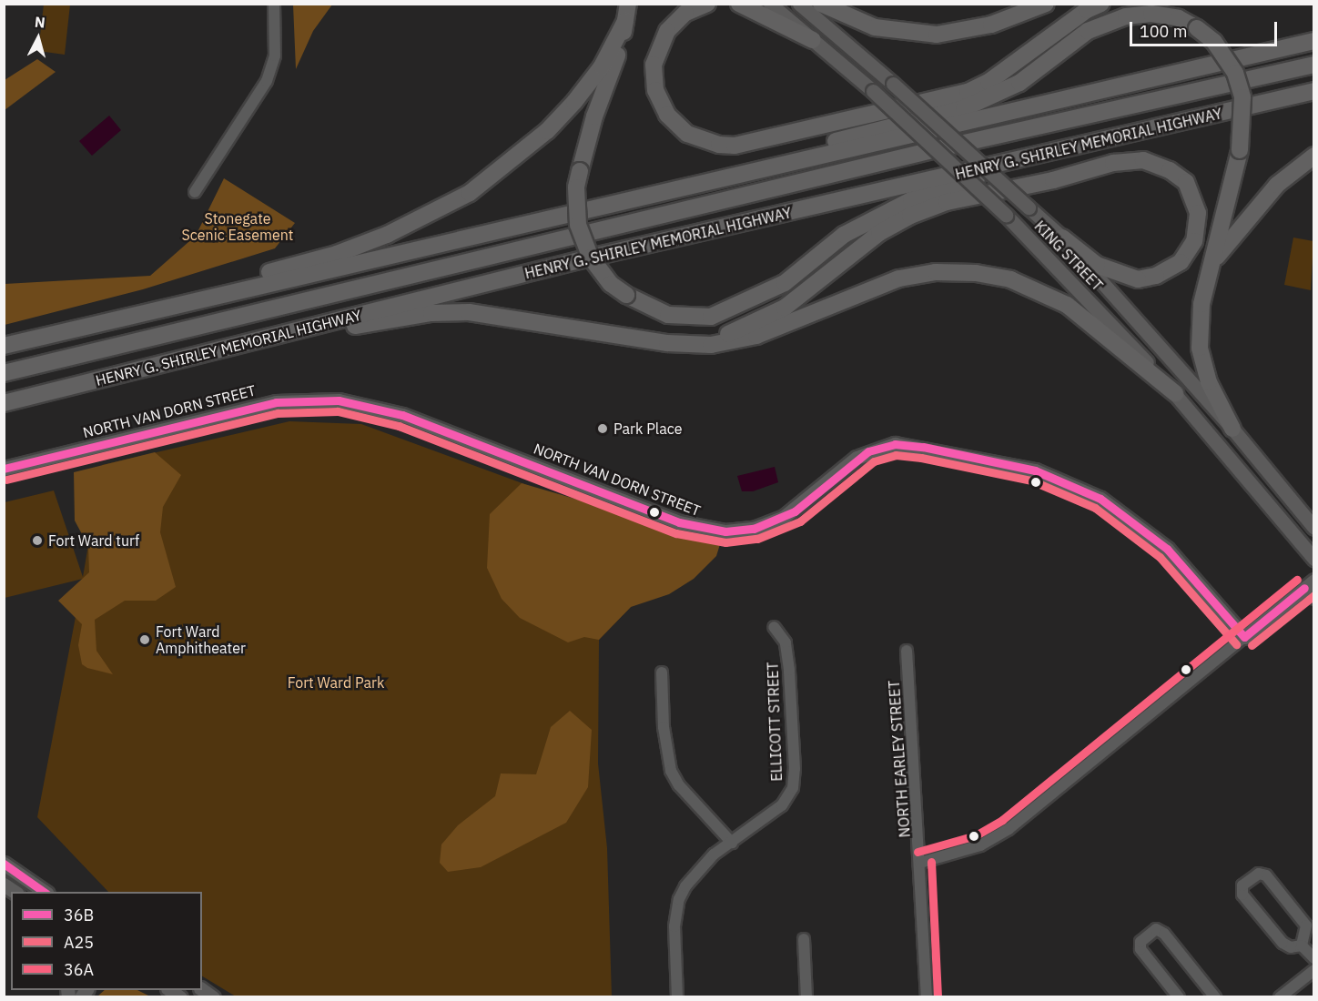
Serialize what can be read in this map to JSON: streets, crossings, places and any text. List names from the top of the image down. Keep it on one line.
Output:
{"streets":{"highway":["HENRY G. SHIRLEY MEMORIAL HIGHWAY"],"main road":["KING STREET","NORTH VAN DORN STREET"],"street":["ELLICOTT STREET","NORTH EARLEY STREET"]},"parks":["Stonegate Scenic Easement","Fort Ward Park"],"places":["Park Place","Fort Ward turf","Fort Ward Amphitheater"],"lines":["transit line 36B","transit line A25","transit line 36A"],"legend":["36B","A25","36A"],"scale_bar":"100 m","north":"top"}
